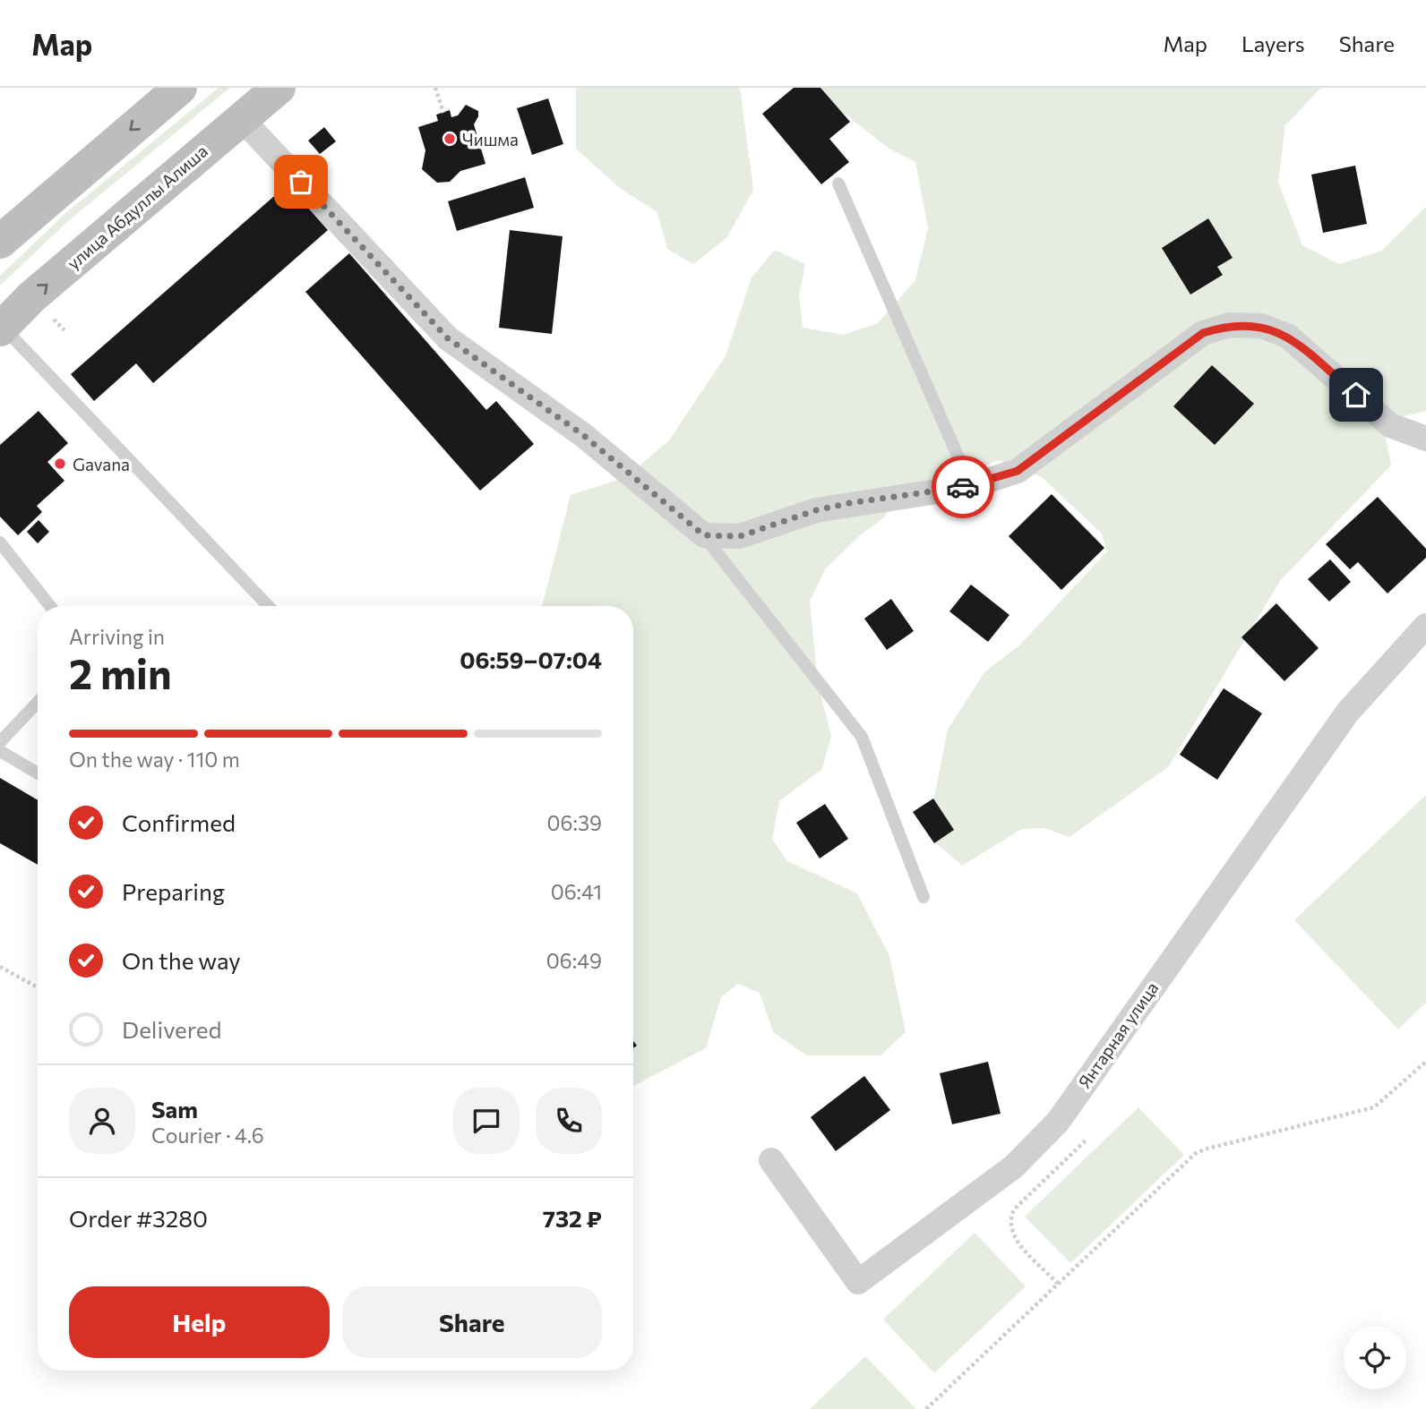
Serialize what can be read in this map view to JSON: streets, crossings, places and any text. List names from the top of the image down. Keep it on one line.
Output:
{"streets":{"main road":["улица Абдуллы Алиша"],"street":["Янтарная улица"]},"places":["Чишма","Gavana"],"page":{"header":"Map","nav":["Map","Layers","Share"],"heading":["2 min","Arriving in","06:59–07:04"],"panel":["Sam","Courier · 4.6","Order #3280","732 ₽"],"bar":"On the way · 110 m","list":[["Confirmed","06:39"],["Preparing","06:41"],["On the way","06:49"],"Delivered"],"buttons":["Help","Share"]}}
